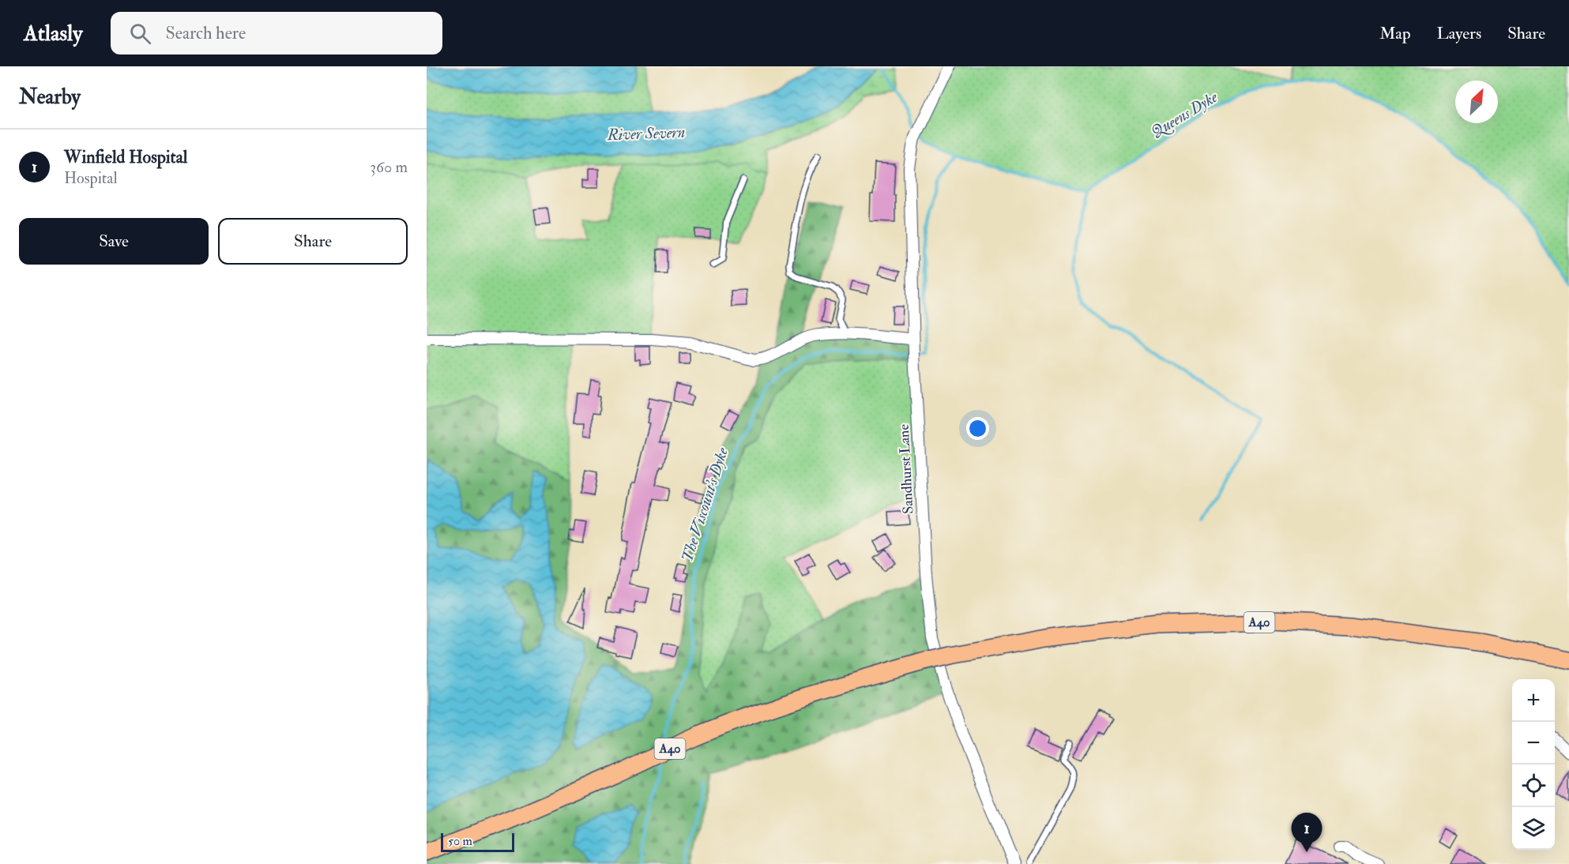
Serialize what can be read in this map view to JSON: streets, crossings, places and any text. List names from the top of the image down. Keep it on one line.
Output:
{"streets":{"highway":["A40"],"street":["Sandhurst Lane"]},"water":["Queens Dyke","River Severn","The Viscount's Dyke"],"scale_bar":"50 m","north":"top right","page":{"header":"Atlasly","search":"Search here","nav":["Map","Layers","Share"],"heading":"Nearby","list":[{"mark":"1","name":"Winfield Hospital","note":"Hospital","value":"360 m"}],"buttons":["Save","Share"],"map_buttons":["+","−"],"pins":"1","scale":"50 m"}}
